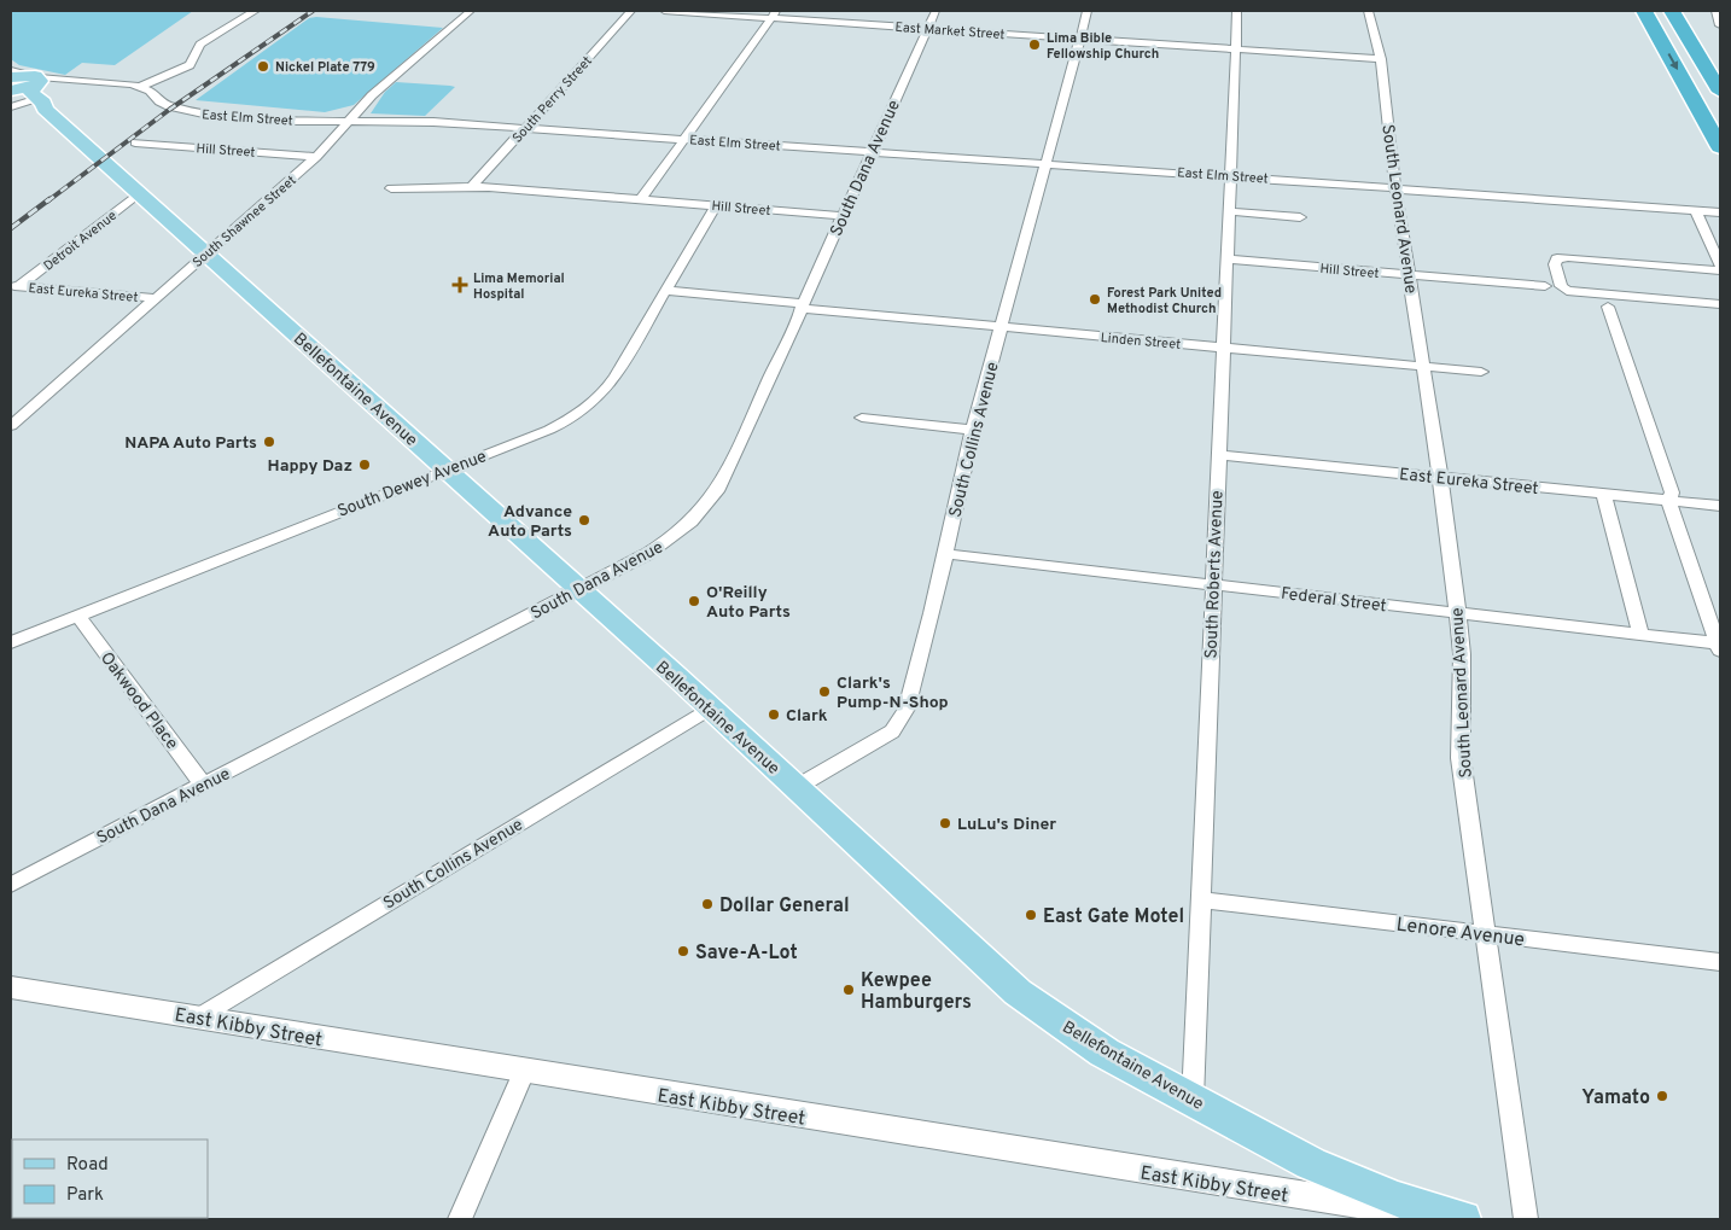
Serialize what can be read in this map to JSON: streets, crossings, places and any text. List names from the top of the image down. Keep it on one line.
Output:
{"streets":{"main road":["Bellefontaine Avenue"],"street":["East Market Street","South Perry Street","East Elm Street","Hill Street","South Dana Avenue","South Leonard Avenue","South Shawnee Street","Detroit Avenue","East Eureka Street","Linden Street","South Collins Avenue","South Dewey Avenue","South Roberts Avenue","Federal Street","Oakwood Place","Lenore Avenue","East Kibby Street"]},"crossings":[["East Market Street","South Dana Avenue"],["East Market Street","South Leonard Avenue"],["East Market Street","South Collins Avenue"],["East Market Street","South Roberts Avenue"],["South Perry Street","East Elm Street"],["South Perry Street","Hill Street"],["East Elm Street","South Dana Avenue"],["East Elm Street","South Leonard Avenue"],["East Elm Street","South Shawnee Street"],["East Elm Street","Bellefontaine Avenue"],["East Elm Street","South Collins Avenue"],["East Elm Street","South Roberts Avenue"],["Hill Street","South Dana Avenue"],["Hill Street","South Leonard Avenue"],["Hill Street","South Shawnee Street"],["Hill Street","South Dewey Avenue"],["Hill Street","South Roberts Avenue"],["South Dana Avenue","Linden Street"],["South Dana Avenue","Bellefontaine Avenue"],["South Dana Avenue","Oakwood Place"],["South Leonard Avenue","East Eureka Street"],["South Leonard Avenue","Linden Street"],["South Leonard Avenue","Federal Street"],["South Leonard Avenue","Lenore Avenue"],["South Shawnee Street","East Eureka Street"],["South Shawnee Street","Bellefontaine Avenue"],["Detroit Avenue","East Eureka Street"],["Detroit Avenue","Bellefontaine Avenue"],["East Eureka Street","South Roberts Avenue"],["Linden Street","South Collins Avenue"],["Linden Street","South Dewey Avenue"],["Linden Street","South Roberts Avenue"],["Bellefontaine Avenue","South Collins Avenue"],["Bellefontaine Avenue","South Dewey Avenue"],["Bellefontaine Avenue","South Roberts Avenue"],["South Collins Avenue","Federal Street"],["South Collins Avenue","East Kibby Street"],["South Dewey Avenue","Oakwood Place"],["South Roberts Avenue","Federal Street"],["South Roberts Avenue","Lenore Avenue"]],"places":{"other":["Lima Bible Fellowship Church","Nickel Plate 779","Forest Park United Methodist Church","NAPA Auto Parts","Happy Daz","Advance Auto Parts","O'Reilly Auto Parts","Clark's Pump-N-Shop","Clark","LuLu's Diner","Dollar General","East Gate Motel","Save-A-Lot","Kewpee Hamburgers","Yamato"],"health":["Lima Memorial Hospital"]},"legend":["Road","Park"]}
